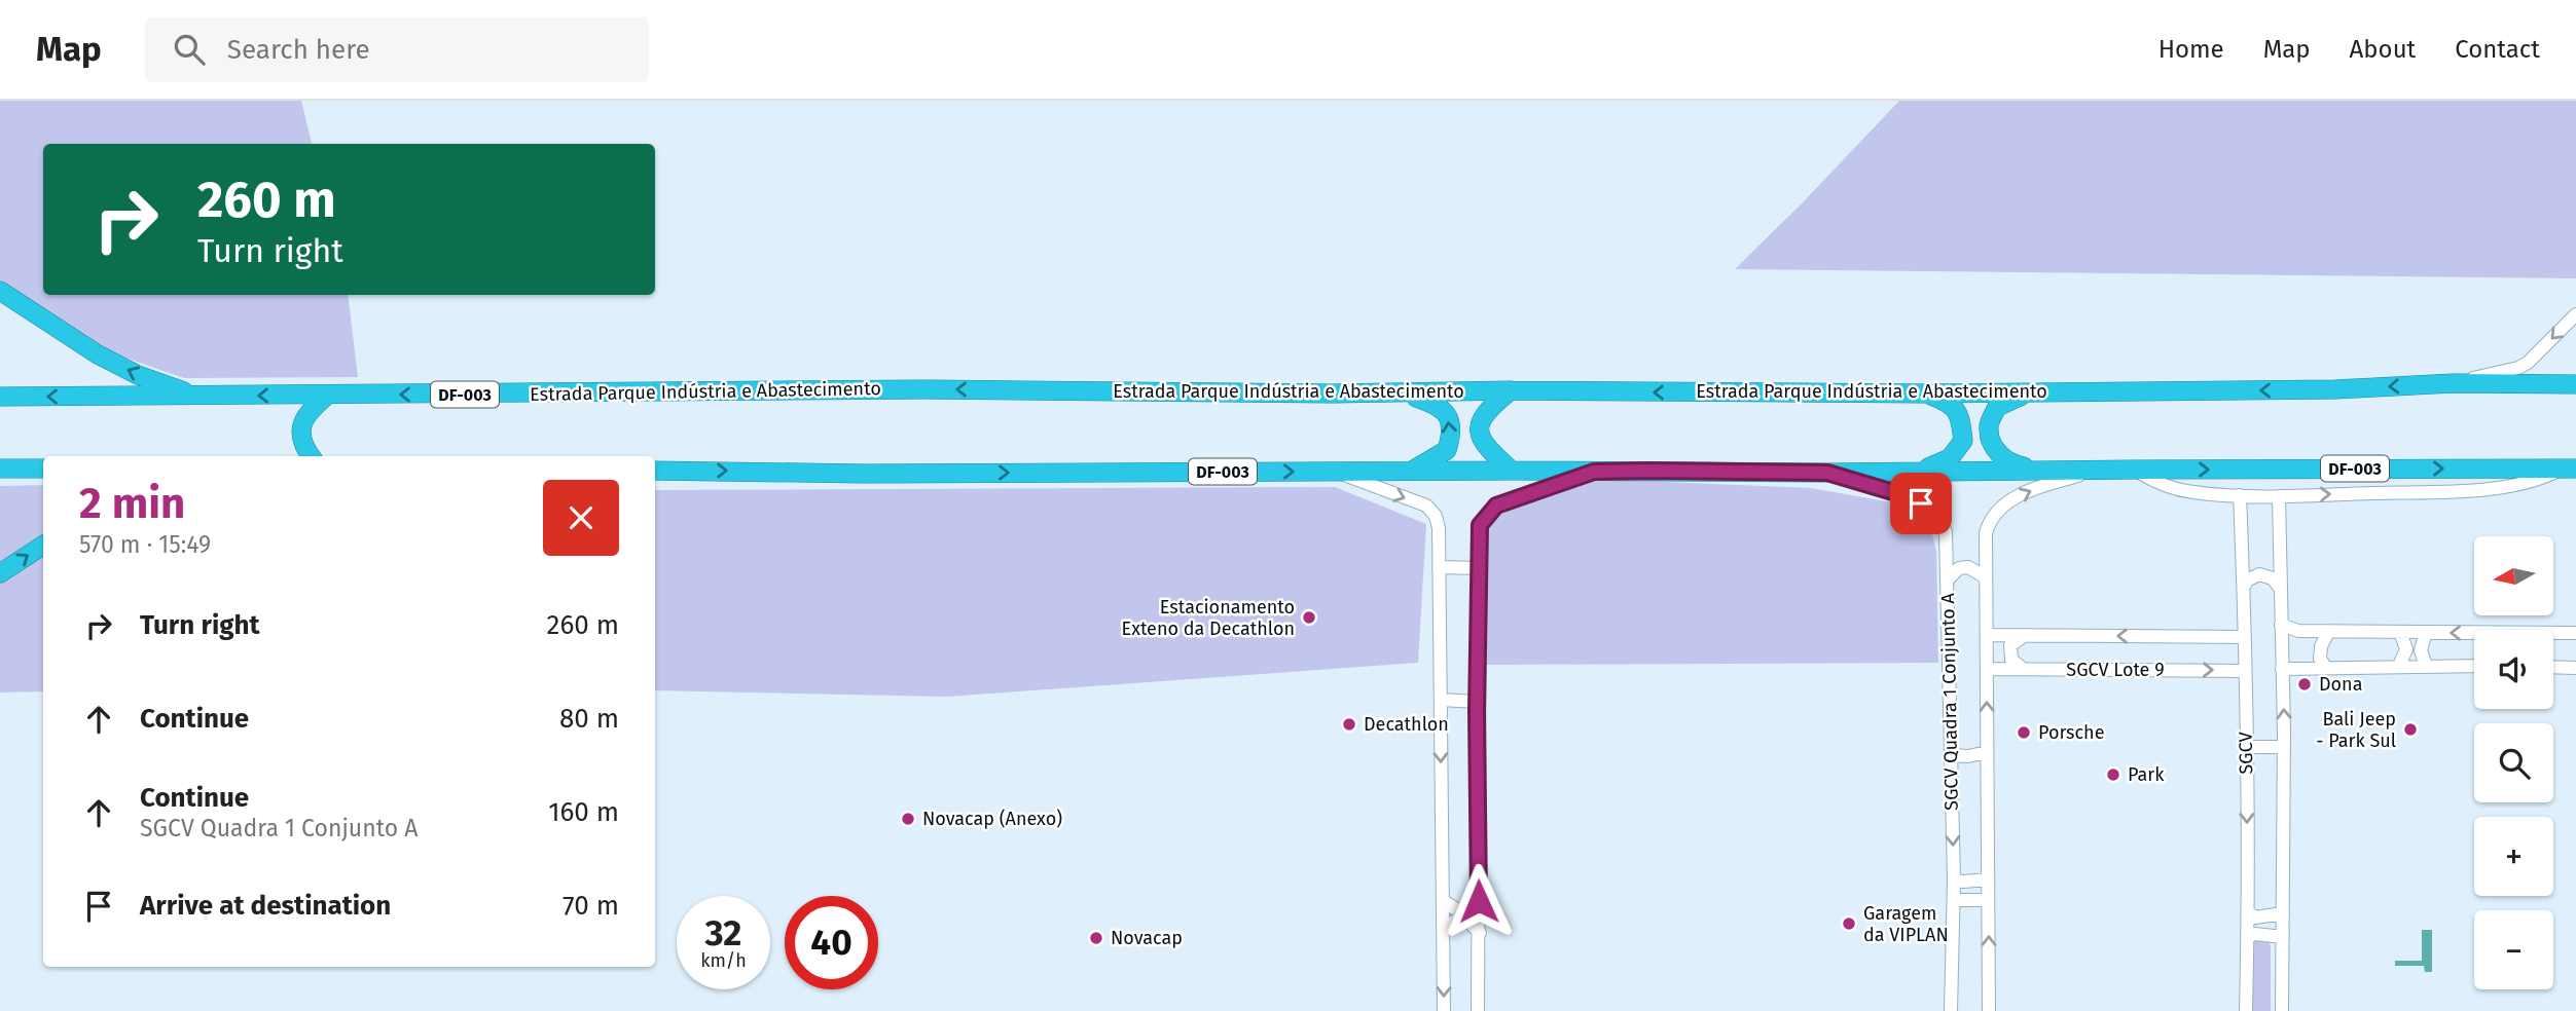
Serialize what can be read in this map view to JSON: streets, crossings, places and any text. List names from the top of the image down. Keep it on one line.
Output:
{"streets":{"highway":["Estrada Parque Indústria e Abastecimento","DF-003"],"street":["SGCV Lote 9","SGCV Quadra 1 Conjunto A","SGCV"]},"crossings":[["DF-003","SGCV Quadra 1 Conjunto A"],["SGCV Lote 9","SGCV Quadra 1 Conjunto A"],["SGCV Lote 9","SGCV"]],"places":["Estacionamento Exteno da Decathlon","Dona","Decathlon","Bali Jeep - Park Sul","Porsche","Park","Novacap (Anexo)","Garagem da VIPLAN","Novacap"],"north":"left","page":{"header":"Map","search":"Search here","nav":["Home","Map","About","Contact"],"turn":["260 m","Turn right"],"heading":["2 min","570 m · 15:49"],"map_buttons":["+","−"],"list":[{"name":"Turn right","value":"260 m"},{"name":"Continue","value":"80 m"},{"name":"Continue","note":"SGCV Quadra 1 Conjunto A","value":"160 m"},{"name":"Arrive at destination","value":"70 m"}],"speed":"32 km/h","limit":"40"}}
